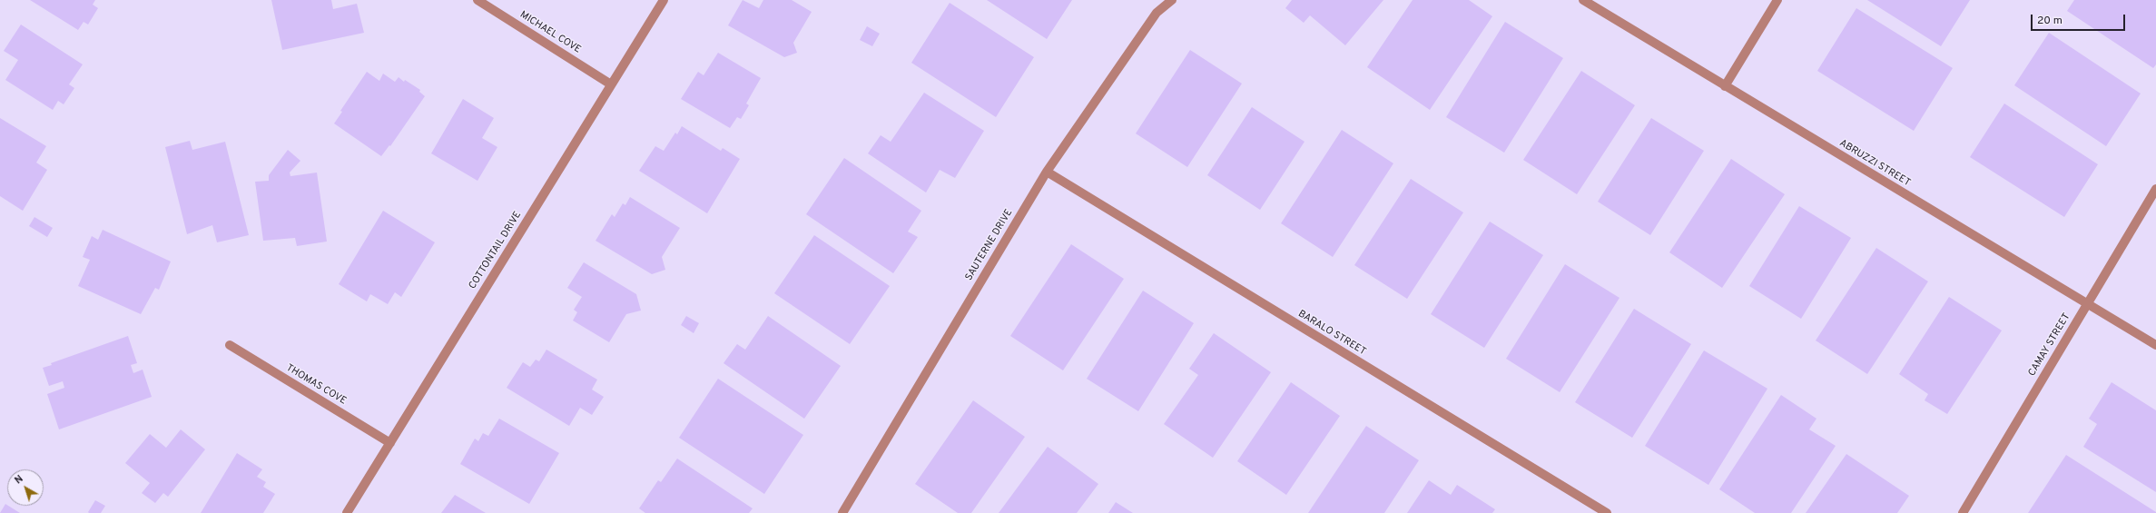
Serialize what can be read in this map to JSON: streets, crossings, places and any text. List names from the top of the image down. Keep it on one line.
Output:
{"streets":{"street":["MICHAEL COVE","ABRUZZI STREET","SAUTERNE DRIVE","COTTONTAIL DRIVE","BARALO STREET","CAMAY STREET","THOMAS COVE"]},"crossings":[["MICHAEL COVE","COTTONTAIL DRIVE"],["ABRUZZI STREET","CAMAY STREET"],["SAUTERNE DRIVE","BARALO STREET"],["COTTONTAIL DRIVE","THOMAS COVE"]],"scale_bar":"20 m","north":"top left"}
